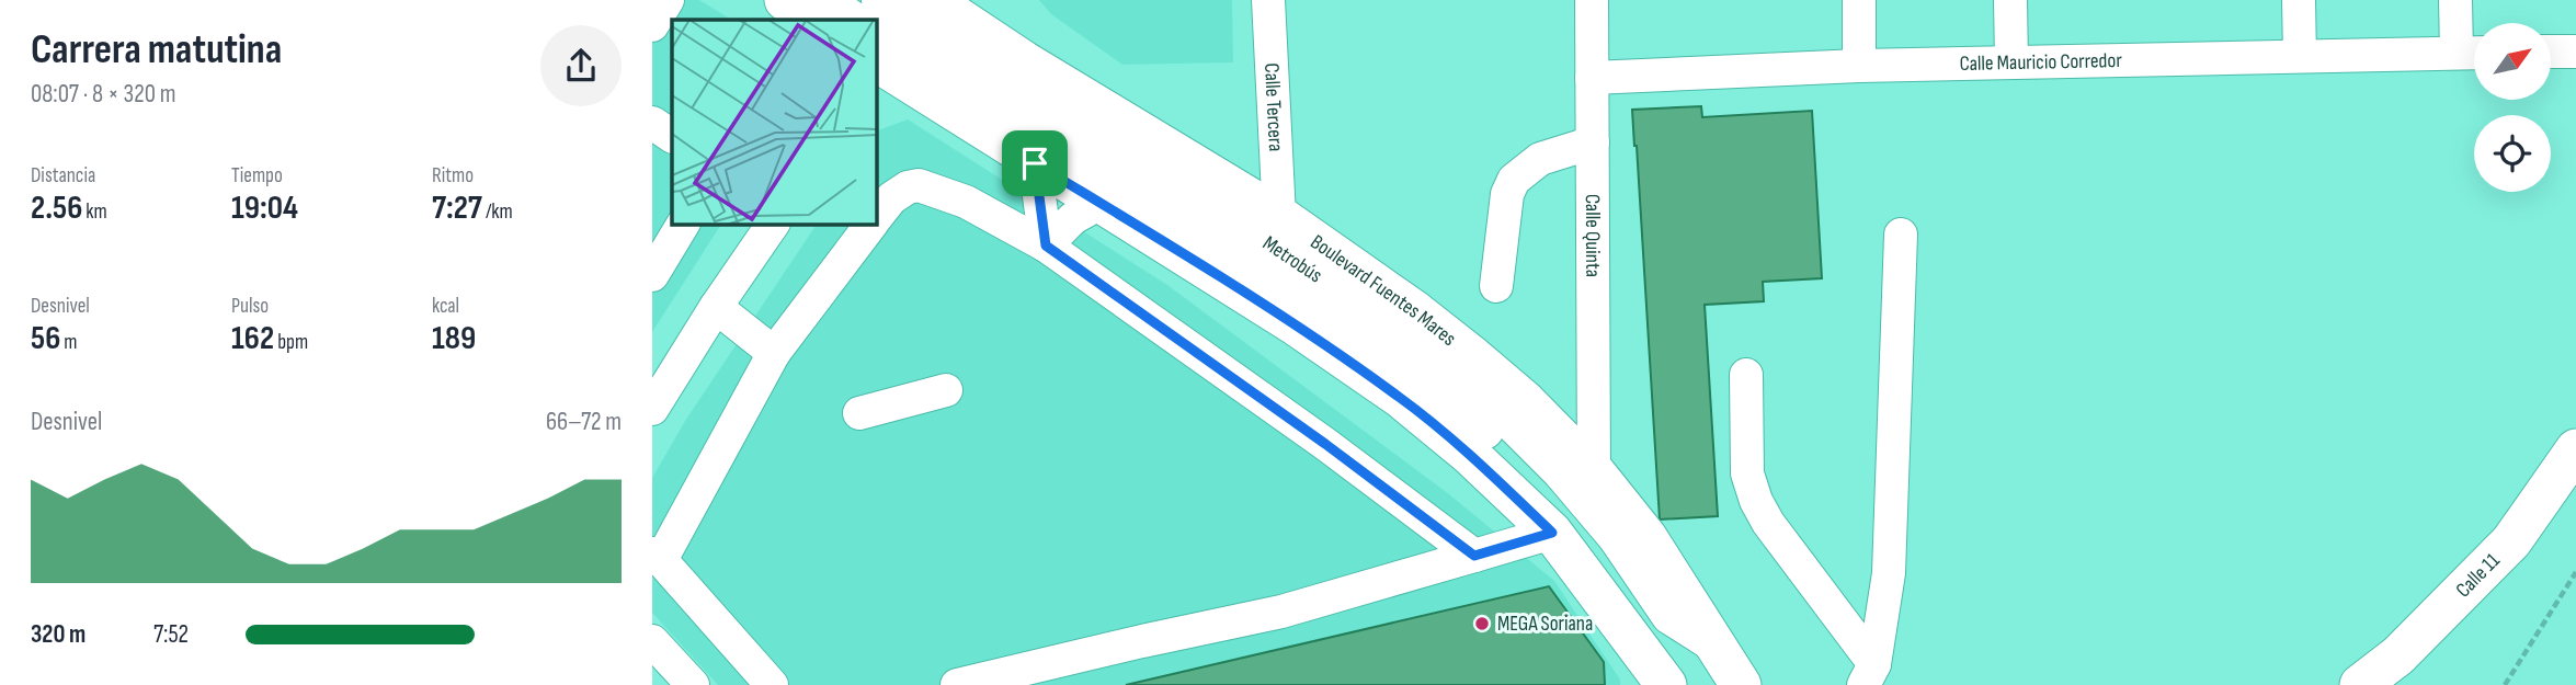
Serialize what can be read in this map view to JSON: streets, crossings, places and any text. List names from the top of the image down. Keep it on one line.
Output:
{"streets":{"main road":["Boulevard Fuentes Mares","Calle 11"],"street":["Calle Mauricio Corredor","Calle Tercera","Calle Quinta","Metrobús"]},"crossings":[["Calle Mauricio Corredor","Calle Quinta"],["Calle Tercera","Boulevard Fuentes Mares"],["Calle Quinta","Boulevard Fuentes Mares"],["Metrobús","Boulevard Fuentes Mares"]],"places":["MEGA Soriana"],"north":"top right","page":{"heading":["Carrera matutina","08:07 · 8 × 320 m"],"stats":[["Distancia","2.56 km"],["Tiempo","19:04"],["Ritmo","7:27 /km"],["Desnivel","56 m"],["Pulso","162 bpm"],["kcal","189"]],"chart":["Desnivel","66–72 m"],"list":[{"name":"320 m","note":"7:52"}]}}
